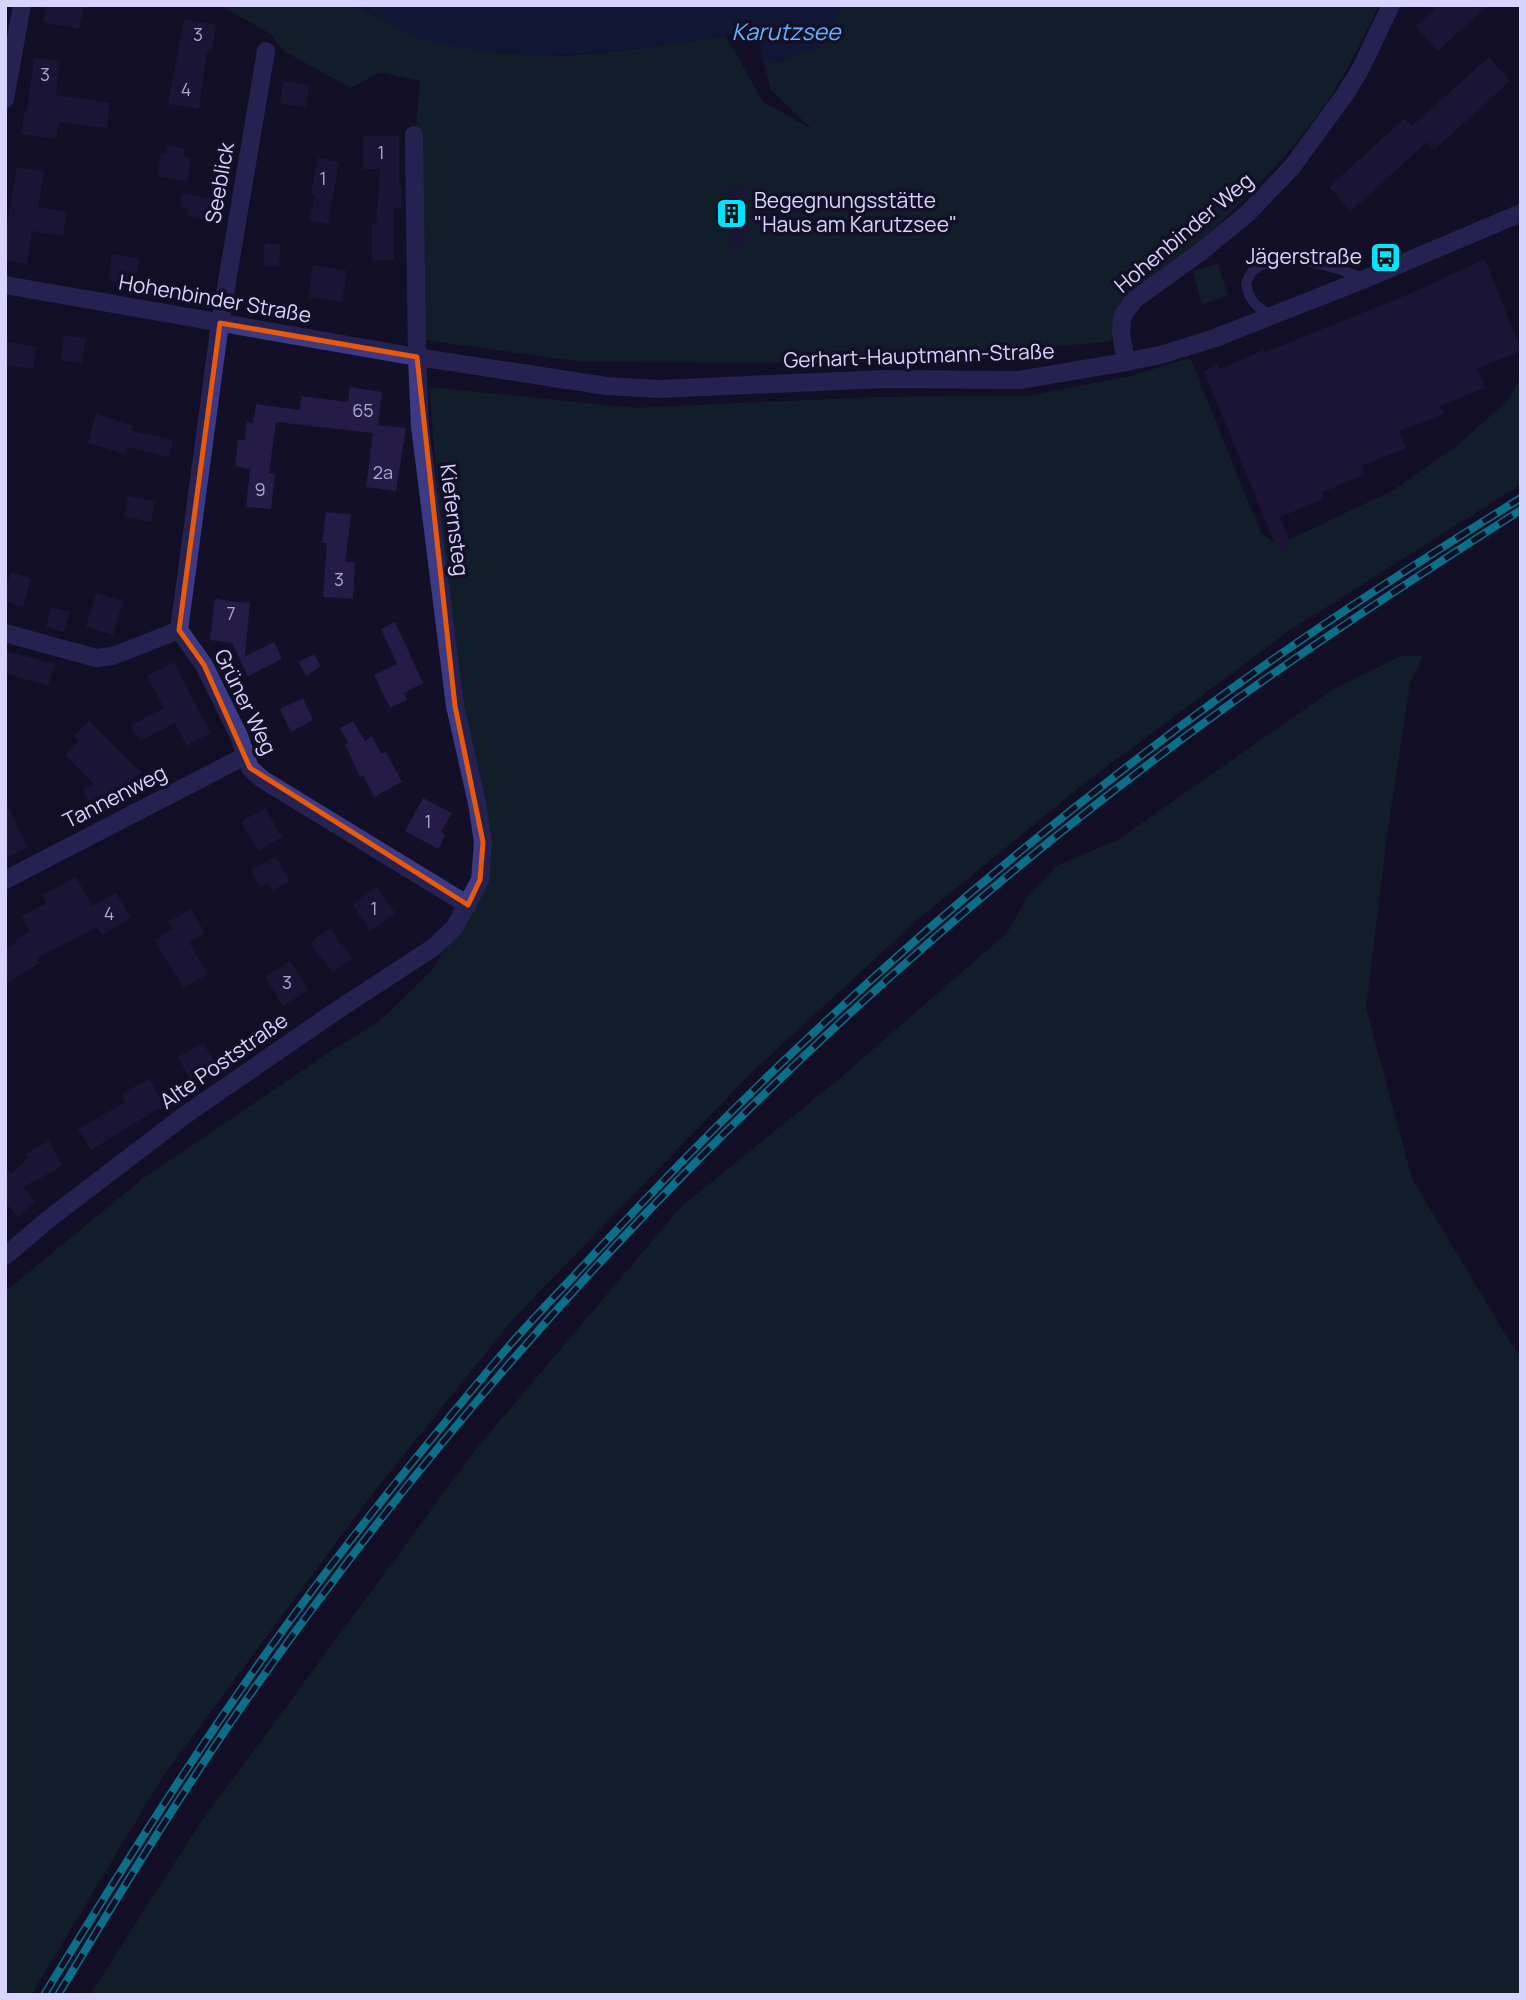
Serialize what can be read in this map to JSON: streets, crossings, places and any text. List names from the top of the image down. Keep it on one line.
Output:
{"streets":{"street":["Seeblick","Hohenbinder Weg","Hohenbinder Straße","Gerhart-Hauptmann-Straße","Kiefernsteg","Grüner Weg","Tannenweg","Alte Poststraße"]},"crossings":[["Seeblick","Hohenbinder Straße"],["Hohenbinder Weg","Gerhart-Hauptmann-Straße"],["Hohenbinder Straße","Gerhart-Hauptmann-Straße"],["Hohenbinder Straße","Kiefernsteg"],["Gerhart-Hauptmann-Straße","Kiefernsteg"],["Kiefernsteg","Grüner Weg"],["Kiefernsteg","Alte Poststraße"],["Grüner Weg","Tannenweg"],["Grüner Weg","Alte Poststraße"]],"water":["Karutzsee"],"places":{"building":["Begegnungsstätte \"Haus am Karutzsee\""],"bus stop":["Jägerstraße"]},"house_numbers":["3","3","4","1","1","65","2a","9","3","7","1","1","4","3"]}
